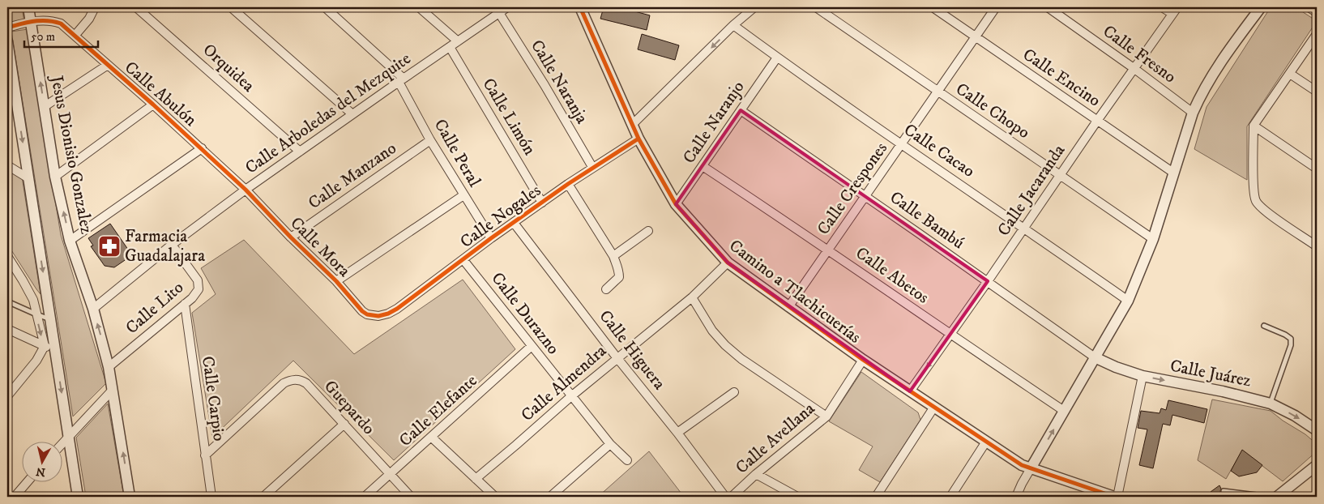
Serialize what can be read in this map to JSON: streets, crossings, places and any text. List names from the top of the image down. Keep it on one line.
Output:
{"streets":{"street":["Calle Fresno","Orquidea","Calle Encino","Calle Naranja","Calle Abulón","Calle Chopo","Calle Arboledas del Mezquite","Calle Limón","Calle Naranjo","Calle Cacao","Calle Peral","Jesus Dionisio Gonzalez","Calle Manzano","Calle Crespones","Calle Jacaranda","Calle Nogales","Calle Bambú","Calle Mora","Calle Abetos","Camino a Tlachicuerías","Calle Lito","Calle Durazno","Calle Higuera","Calle Juárez","Calle Almendra","Calle Carpio","Guepardo","Calle Elefante","Calle Avellana"]},"crossings":[["Calle Fresno","Calle Jacaranda"],["Orquidea","Calle Arboledas del Mezquite"],["Calle Encino","Calle Crespones"],["Calle Encino","Calle Jacaranda"],["Calle Naranja","Calle Arboledas del Mezquite"],["Calle Naranja","Calle Nogales"],["Calle Abulón","Calle Arboledas del Mezquite"],["Calle Abulón","Jesus Dionisio Gonzalez"],["Calle Abulón","Calle Mora"],["Calle Chopo","Calle Crespones"],["Calle Chopo","Calle Jacaranda"],["Calle Arboledas del Mezquite","Calle Limón"],["Calle Arboledas del Mezquite","Calle Peral"],["Calle Arboledas del Mezquite","Jesus Dionisio Gonzalez"],["Calle Arboledas del Mezquite","Calle Mora"],["Calle Arboledas del Mezquite","Calle Lito"],["Calle Limón","Calle Nogales"],["Calle Naranjo","Calle Cacao"],["Calle Naranjo","Calle Bambú"],["Calle Naranjo","Calle Abetos"],["Calle Naranjo","Camino a Tlachicuerías"],["Calle Cacao","Calle Crespones"],["Calle Cacao","Calle Jacaranda"],["Calle Peral","Calle Manzano"],["Calle Peral","Calle Nogales"],["Jesus Dionisio Gonzalez","Calle Lito"],["Calle Manzano","Calle Mora"],["Calle Crespones","Calle Bambú"],["Calle Crespones","Calle Abetos"],["Calle Crespones","Camino a Tlachicuerías"],["Calle Jacaranda","Calle Bambú"],["Calle Jacaranda","Calle Abetos"],["Calle Jacaranda","Camino a Tlachicuerías"],["Calle Nogales","Calle Mora"],["Calle Nogales","Camino a Tlachicuerías"],["Calle Nogales","Calle Durazno"],["Calle Nogales","Calle Higuera"],["Calle Bambú","Calle Juárez"],["Camino a Tlachicuerías","Calle Almendra"],["Camino a Tlachicuerías","Calle Avellana"],["Calle Lito","Calle Carpio"],["Calle Durazno","Calle Almendra"],["Calle Durazno","Calle Elefante"],["Calle Higuera","Calle Almendra"],["Calle Carpio","Guepardo"],["Guepardo","Calle Elefante"]],"one_way":["Calle Juárez"],"places":{"pharmacy":["Farmacia Guadalajara"]},"scale_bar":"50 m","north":"bottom"}
